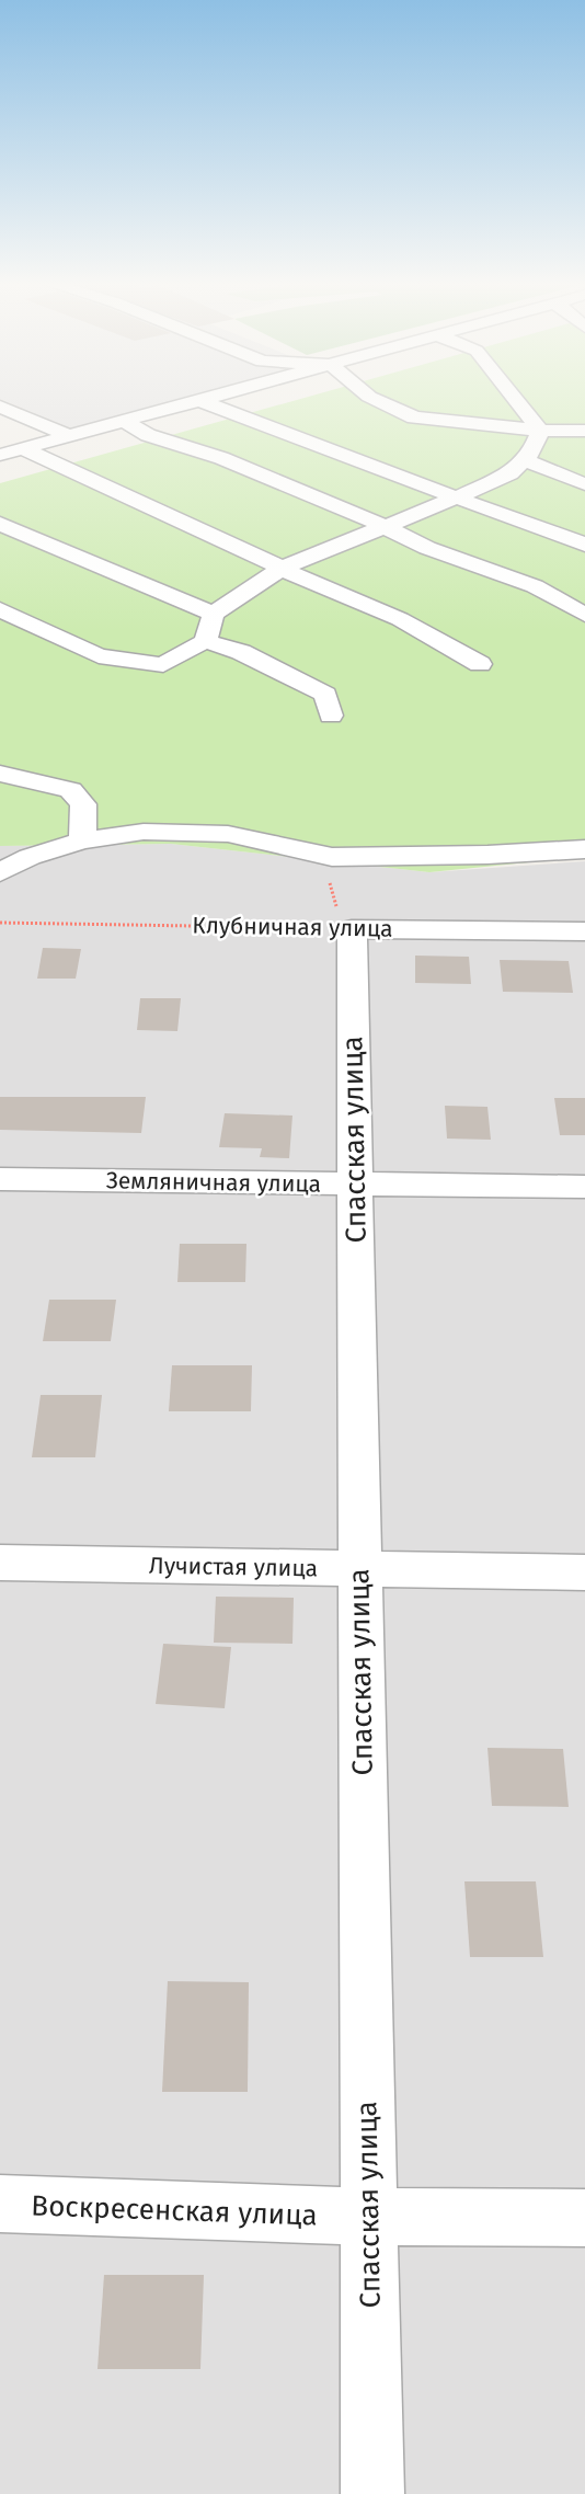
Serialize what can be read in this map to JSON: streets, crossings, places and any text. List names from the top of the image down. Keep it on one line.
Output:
{"streets":{"street":["Клубничная улица","Спасская улица","Земляничная улица","Лучистая улица","Воскресенская улица"]},"crossings":[["Клубничная улица","Спасская улица"],["Спасская улица","Земляничная улица"],["Спасская улица","Лучистая улица"],["Спасская улица","Воскресенская улица"]]}
